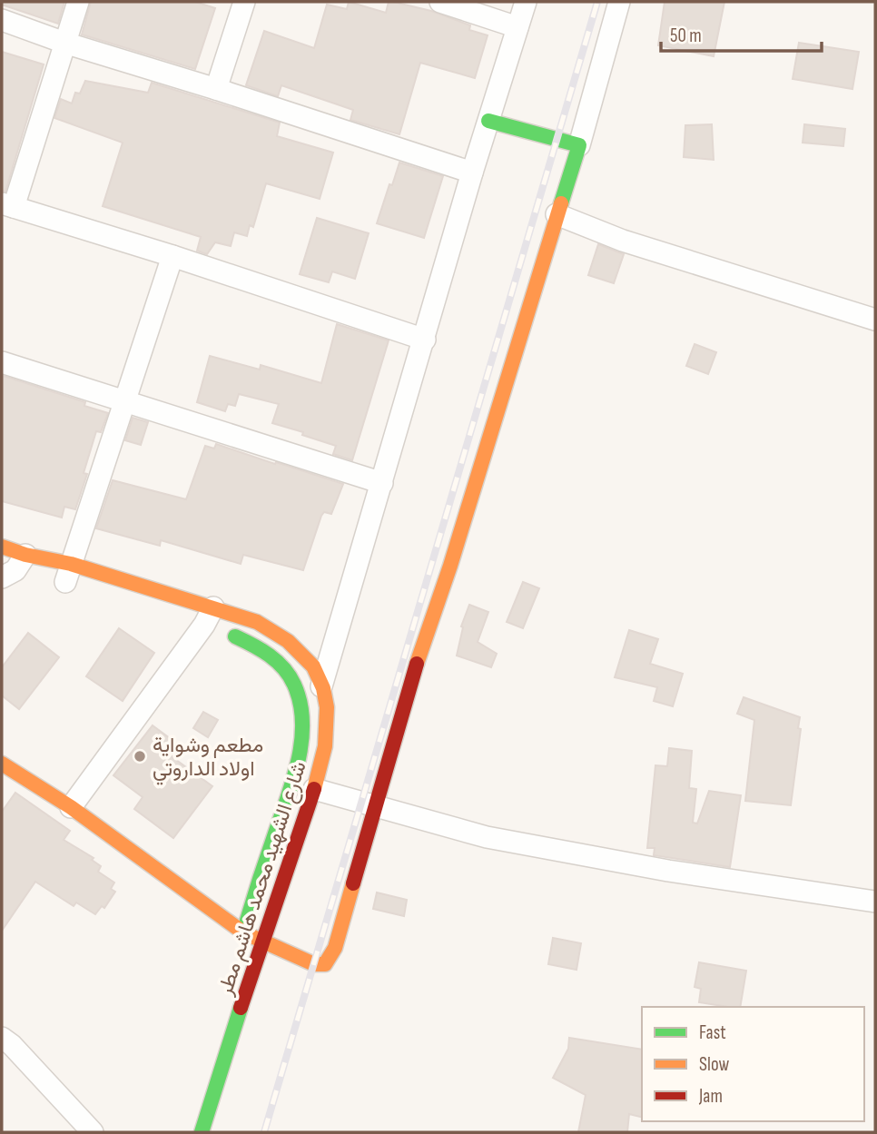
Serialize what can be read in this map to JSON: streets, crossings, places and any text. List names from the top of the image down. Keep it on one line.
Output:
{"streets":{"street":["شارع الشهيد محمد هاشم مطر"]},"places":["مطعم وشواية اولاد الداروتي"],"legend":["Fast","Slow","Jam"],"scale_bar":"50 m"}
